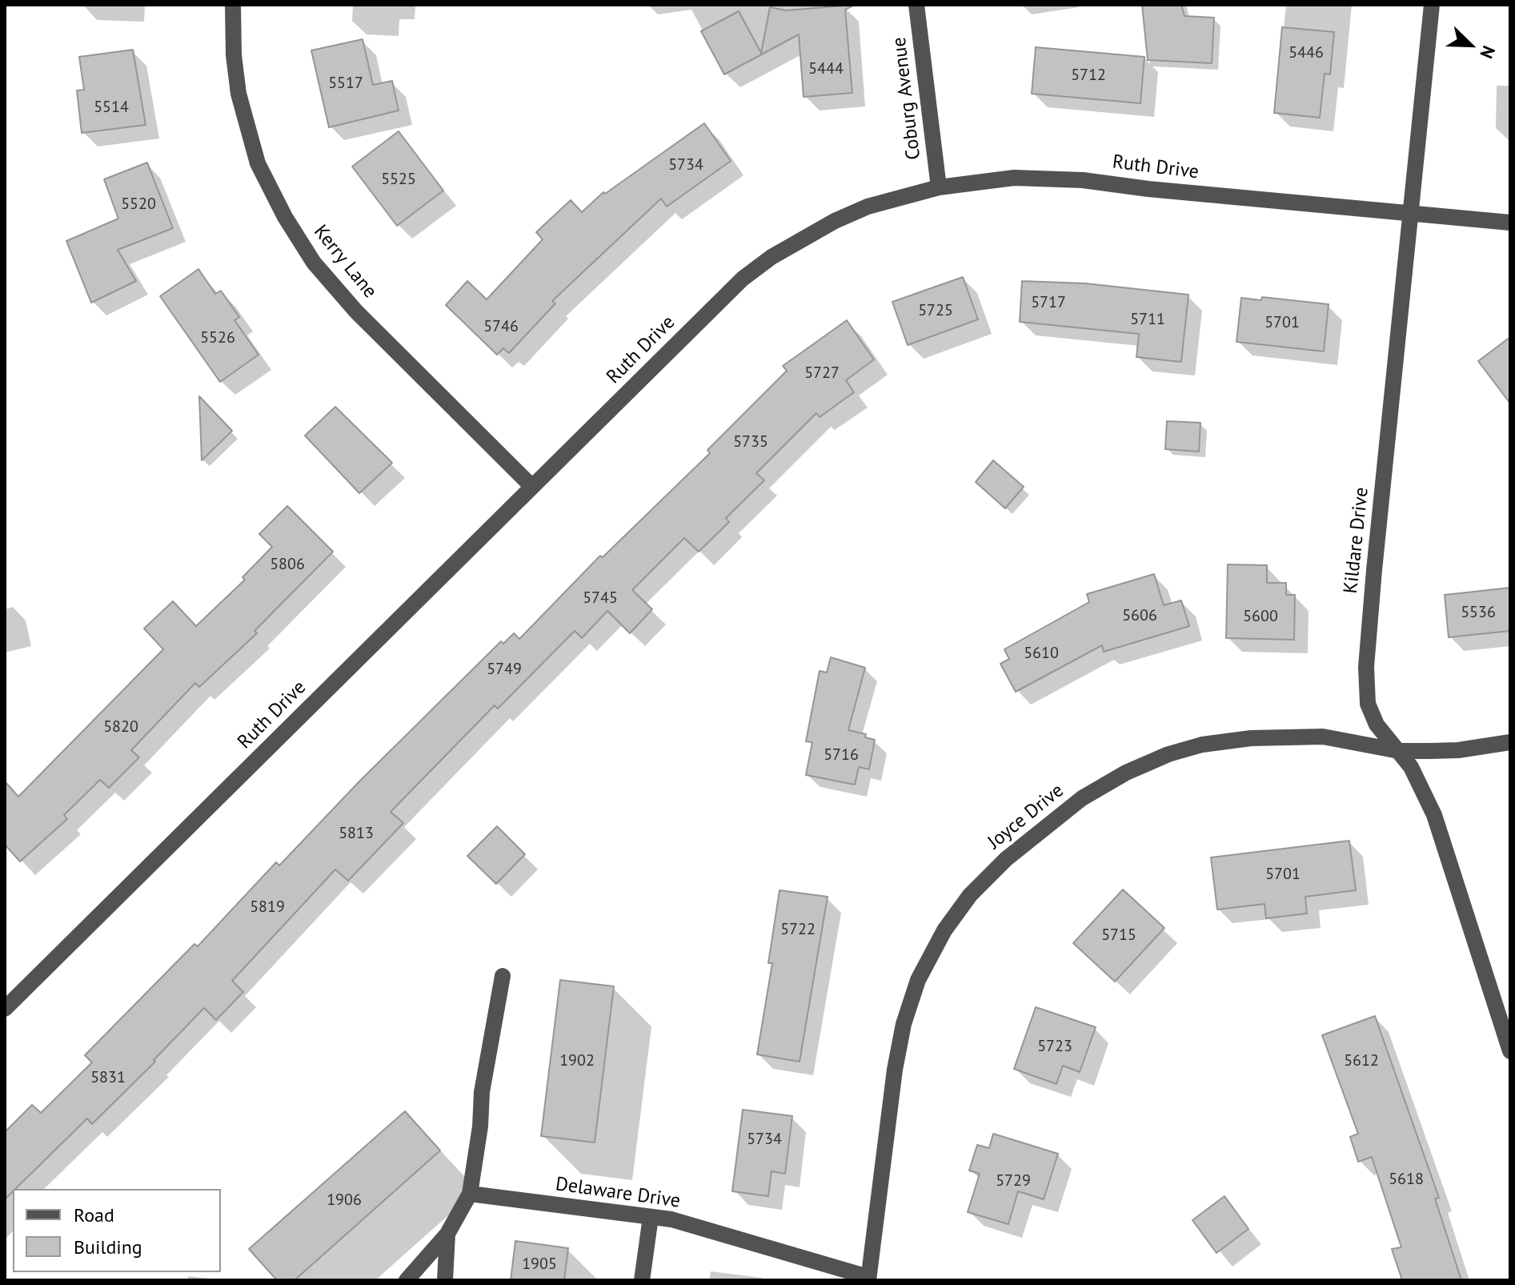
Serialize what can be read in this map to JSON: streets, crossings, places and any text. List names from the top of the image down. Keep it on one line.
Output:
{"streets":{"street":["Coburg Avenue","Ruth Drive","Kerry Lane","Kildare Drive","Joyce Drive","Delaware Drive"]},"crossings":[["Coburg Avenue","Ruth Drive"],["Ruth Drive","Kerry Lane"],["Ruth Drive","Kildare Drive"],["Kildare Drive","Joyce Drive"],["Joyce Drive","Delaware Drive"]],"house_numbers":["5446","5444","5712","5517","5514","5734","5525","5520","5717","5725","5711","5701","5746","5526","5727","5735","5806","5745","5536","5606","5600","5610","5749","5820","5716","5813","5701","5819","5722","5715","5723","1902","5612","5831","5734","5618","5729","1906","1905"],"legend":["Road","Building"],"north":"bottom right"}
